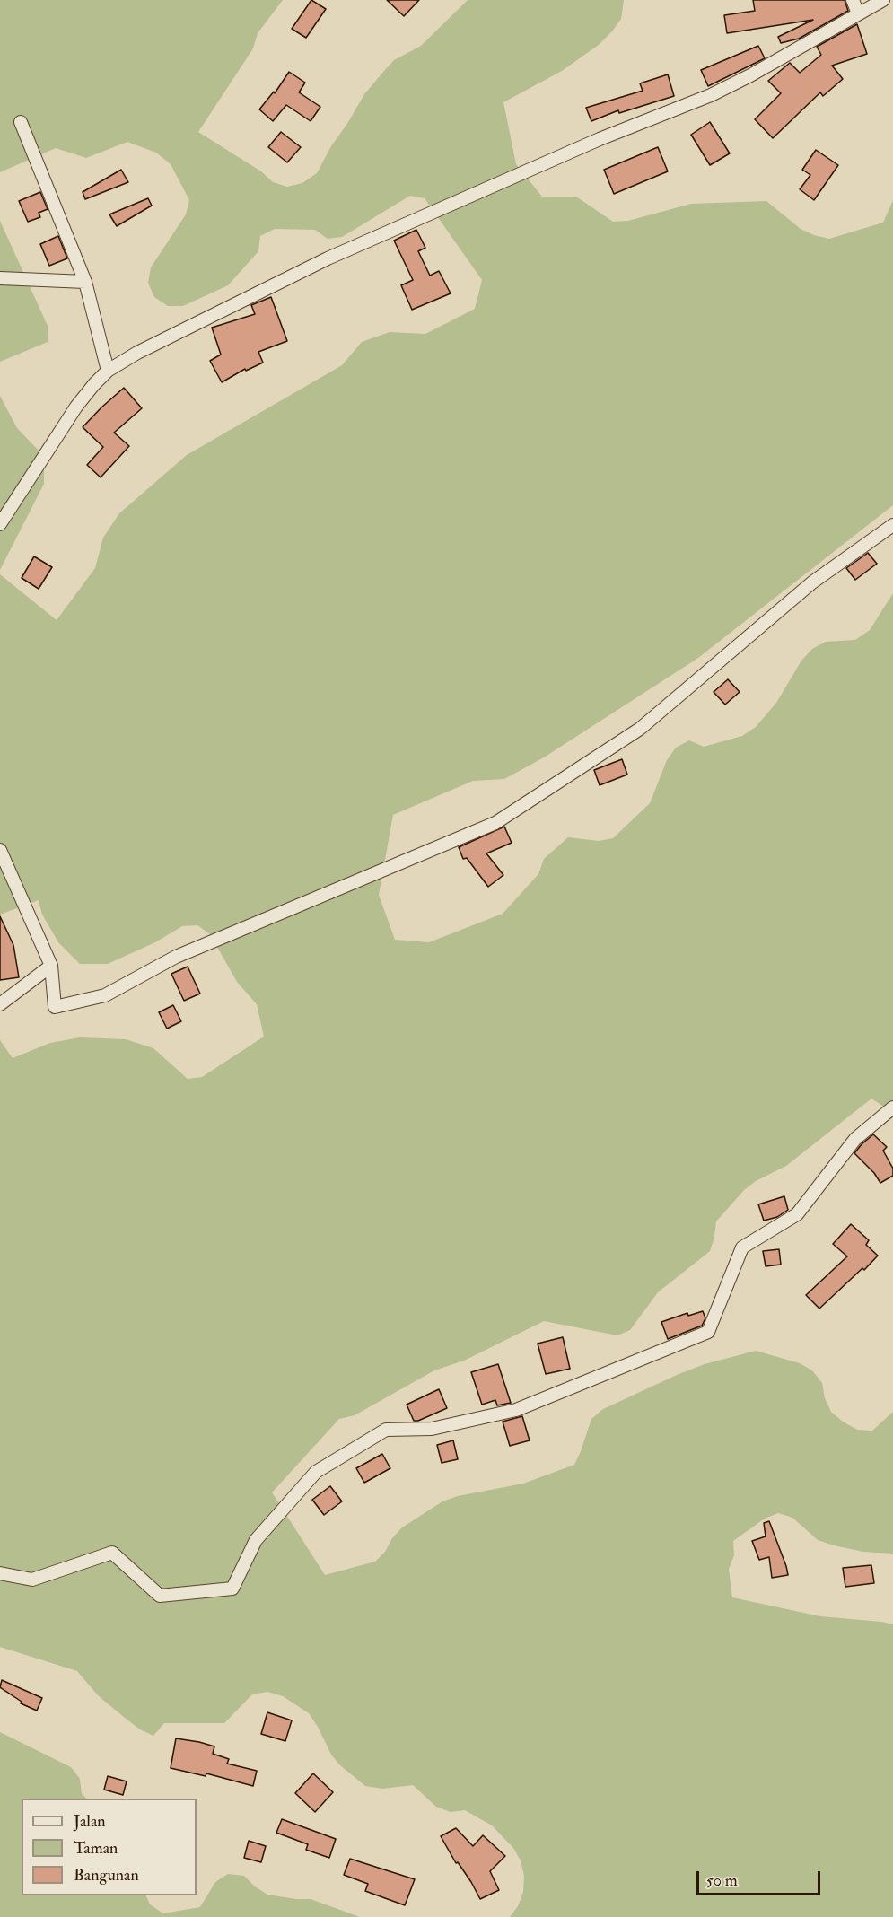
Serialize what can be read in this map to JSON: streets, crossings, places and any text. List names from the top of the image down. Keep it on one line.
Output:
{"legend":["Jalan","Taman","Bangunan"],"scale_bar":"50 m"}
